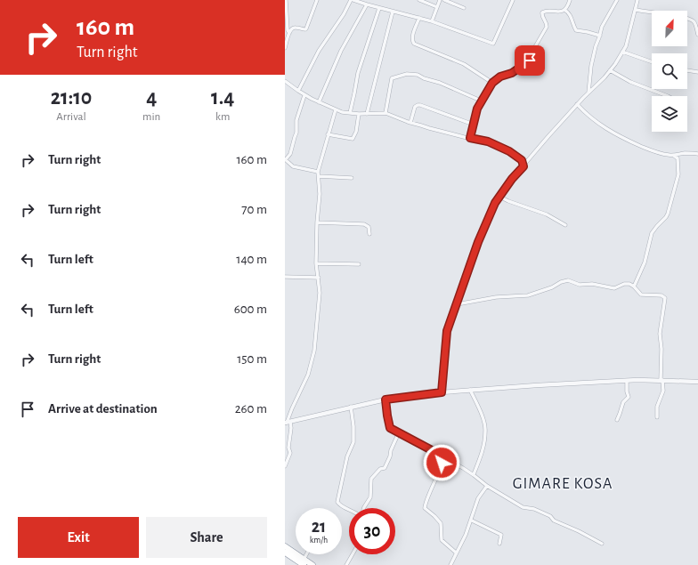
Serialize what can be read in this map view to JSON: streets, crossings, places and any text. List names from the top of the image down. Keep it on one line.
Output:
{"districts":["GIMARE KOSA"],"north":"top right","page":{"turn":["160 m","Turn right"],"eta":["21:10","Arrival","4","min","1.4","km"],"list":[{"name":"Turn right","value":"160 m"},{"name":"Turn right","value":"70 m"},{"name":"Turn left","value":"140 m"},{"name":"Turn left","value":"600 m"},{"name":"Turn right","value":"150 m"},{"name":"Arrive at destination","value":"260 m"}],"speed":"21 km/h","limit":"30","buttons":["Exit","Share"]}}
